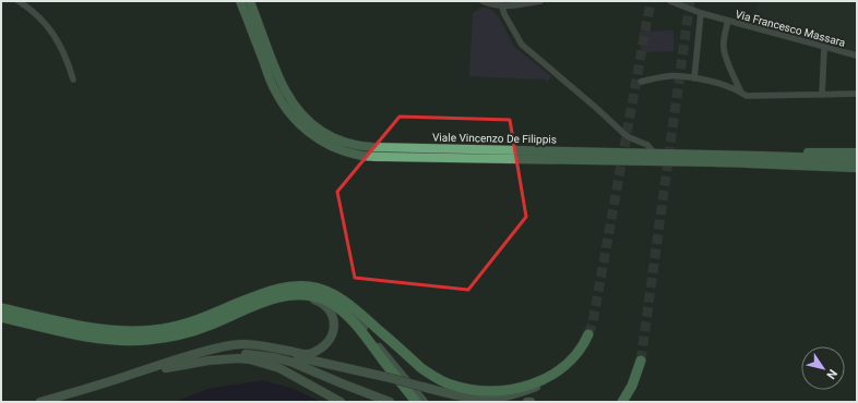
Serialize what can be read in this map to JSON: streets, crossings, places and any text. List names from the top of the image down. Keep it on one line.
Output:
{"streets":{"main road":["Viale Vincenzo De Filippis"],"street":["Via Francesco Massara"]},"north":"bottom right"}
